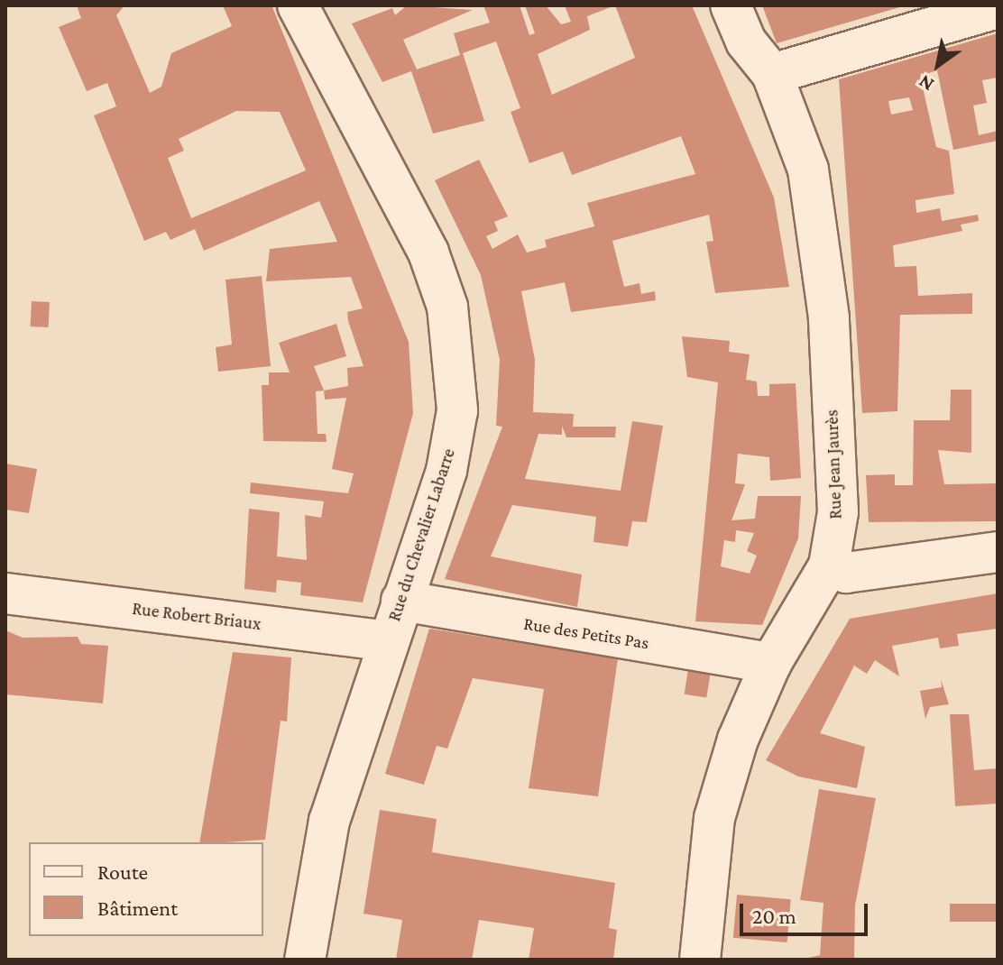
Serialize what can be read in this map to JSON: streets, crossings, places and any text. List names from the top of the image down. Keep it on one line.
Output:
{"streets":{"street":["Rue Jean Jaurès","Rue du Chevalier Labarre","Rue Robert Briaux","Rue des Petits Pas"]},"crossings":[["Rue Jean Jaurès","Rue des Petits Pas"],["Rue du Chevalier Labarre","Rue Robert Briaux"],["Rue du Chevalier Labarre","Rue des Petits Pas"]],"legend":["Route","Bâtiment"],"scale_bar":"20 m","north":"bottom left"}
